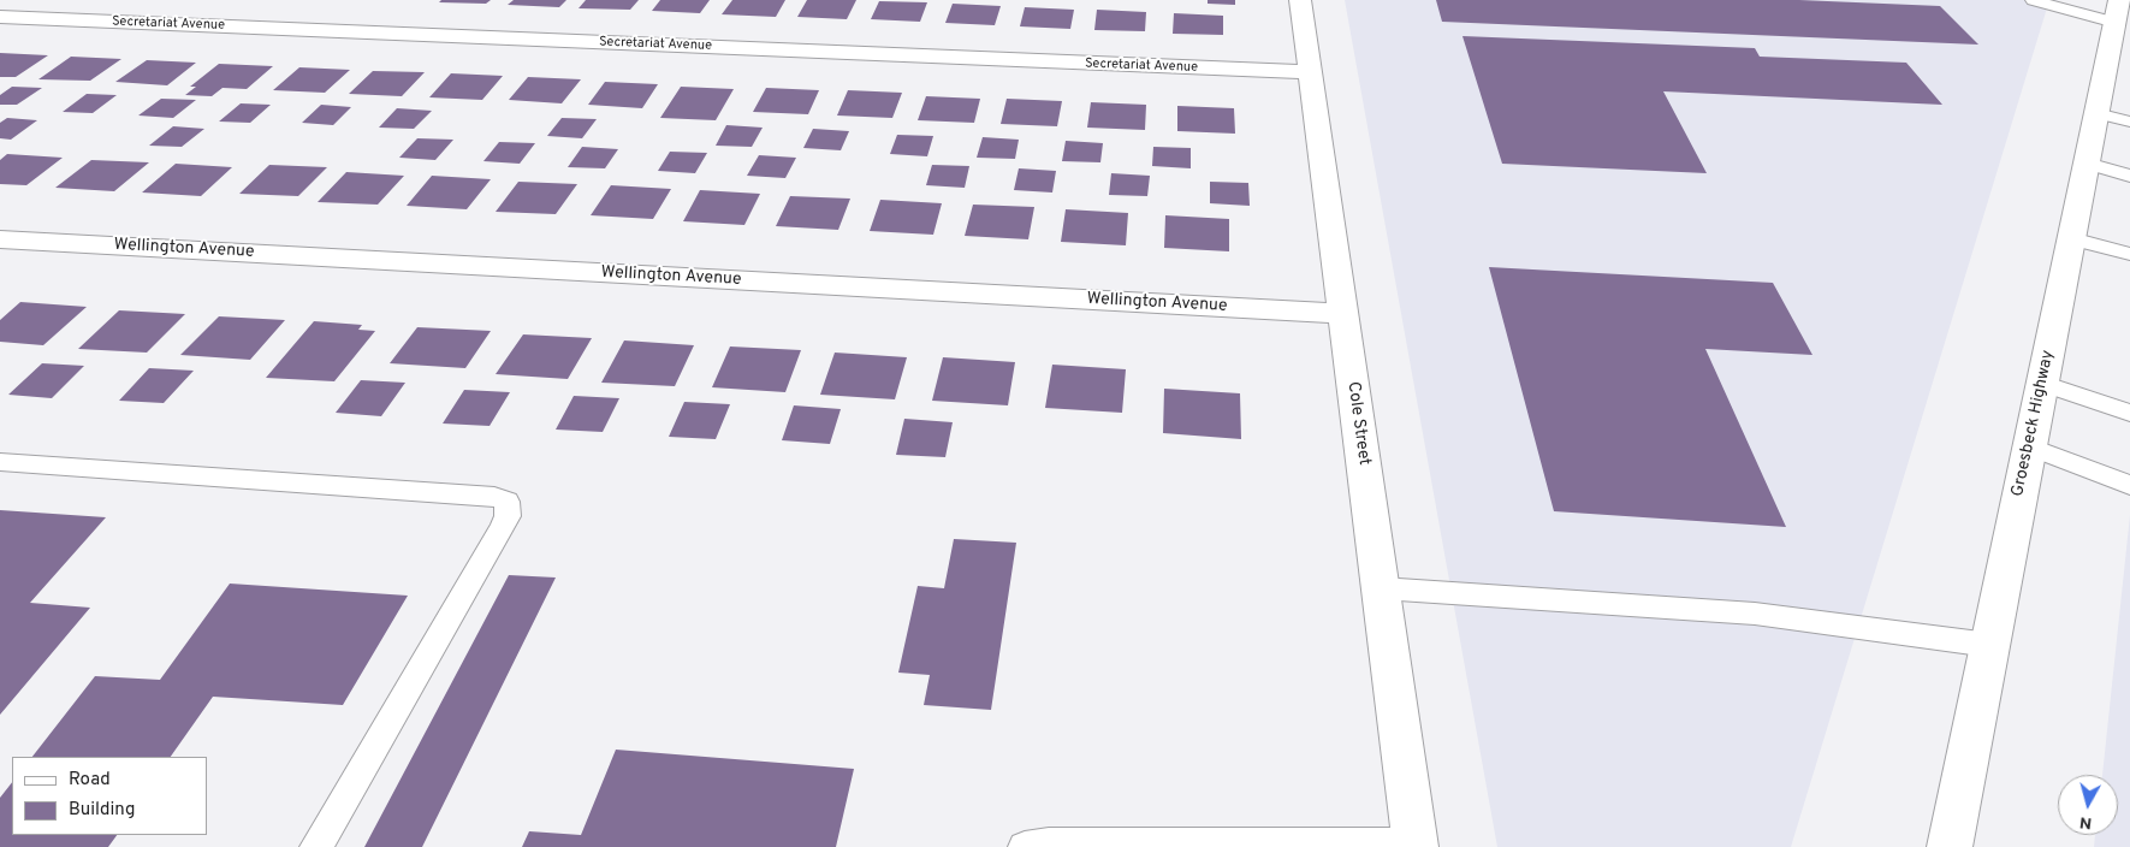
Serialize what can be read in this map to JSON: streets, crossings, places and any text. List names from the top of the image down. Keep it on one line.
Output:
{"streets":{"street":["Secretariat Avenue","Wellington Avenue","Cole Street","Groesbeck Highway"]},"crossings":[["Secretariat Avenue","Cole Street"],["Wellington Avenue","Cole Street"]],"legend":["Road","Building"],"north":"bottom"}
